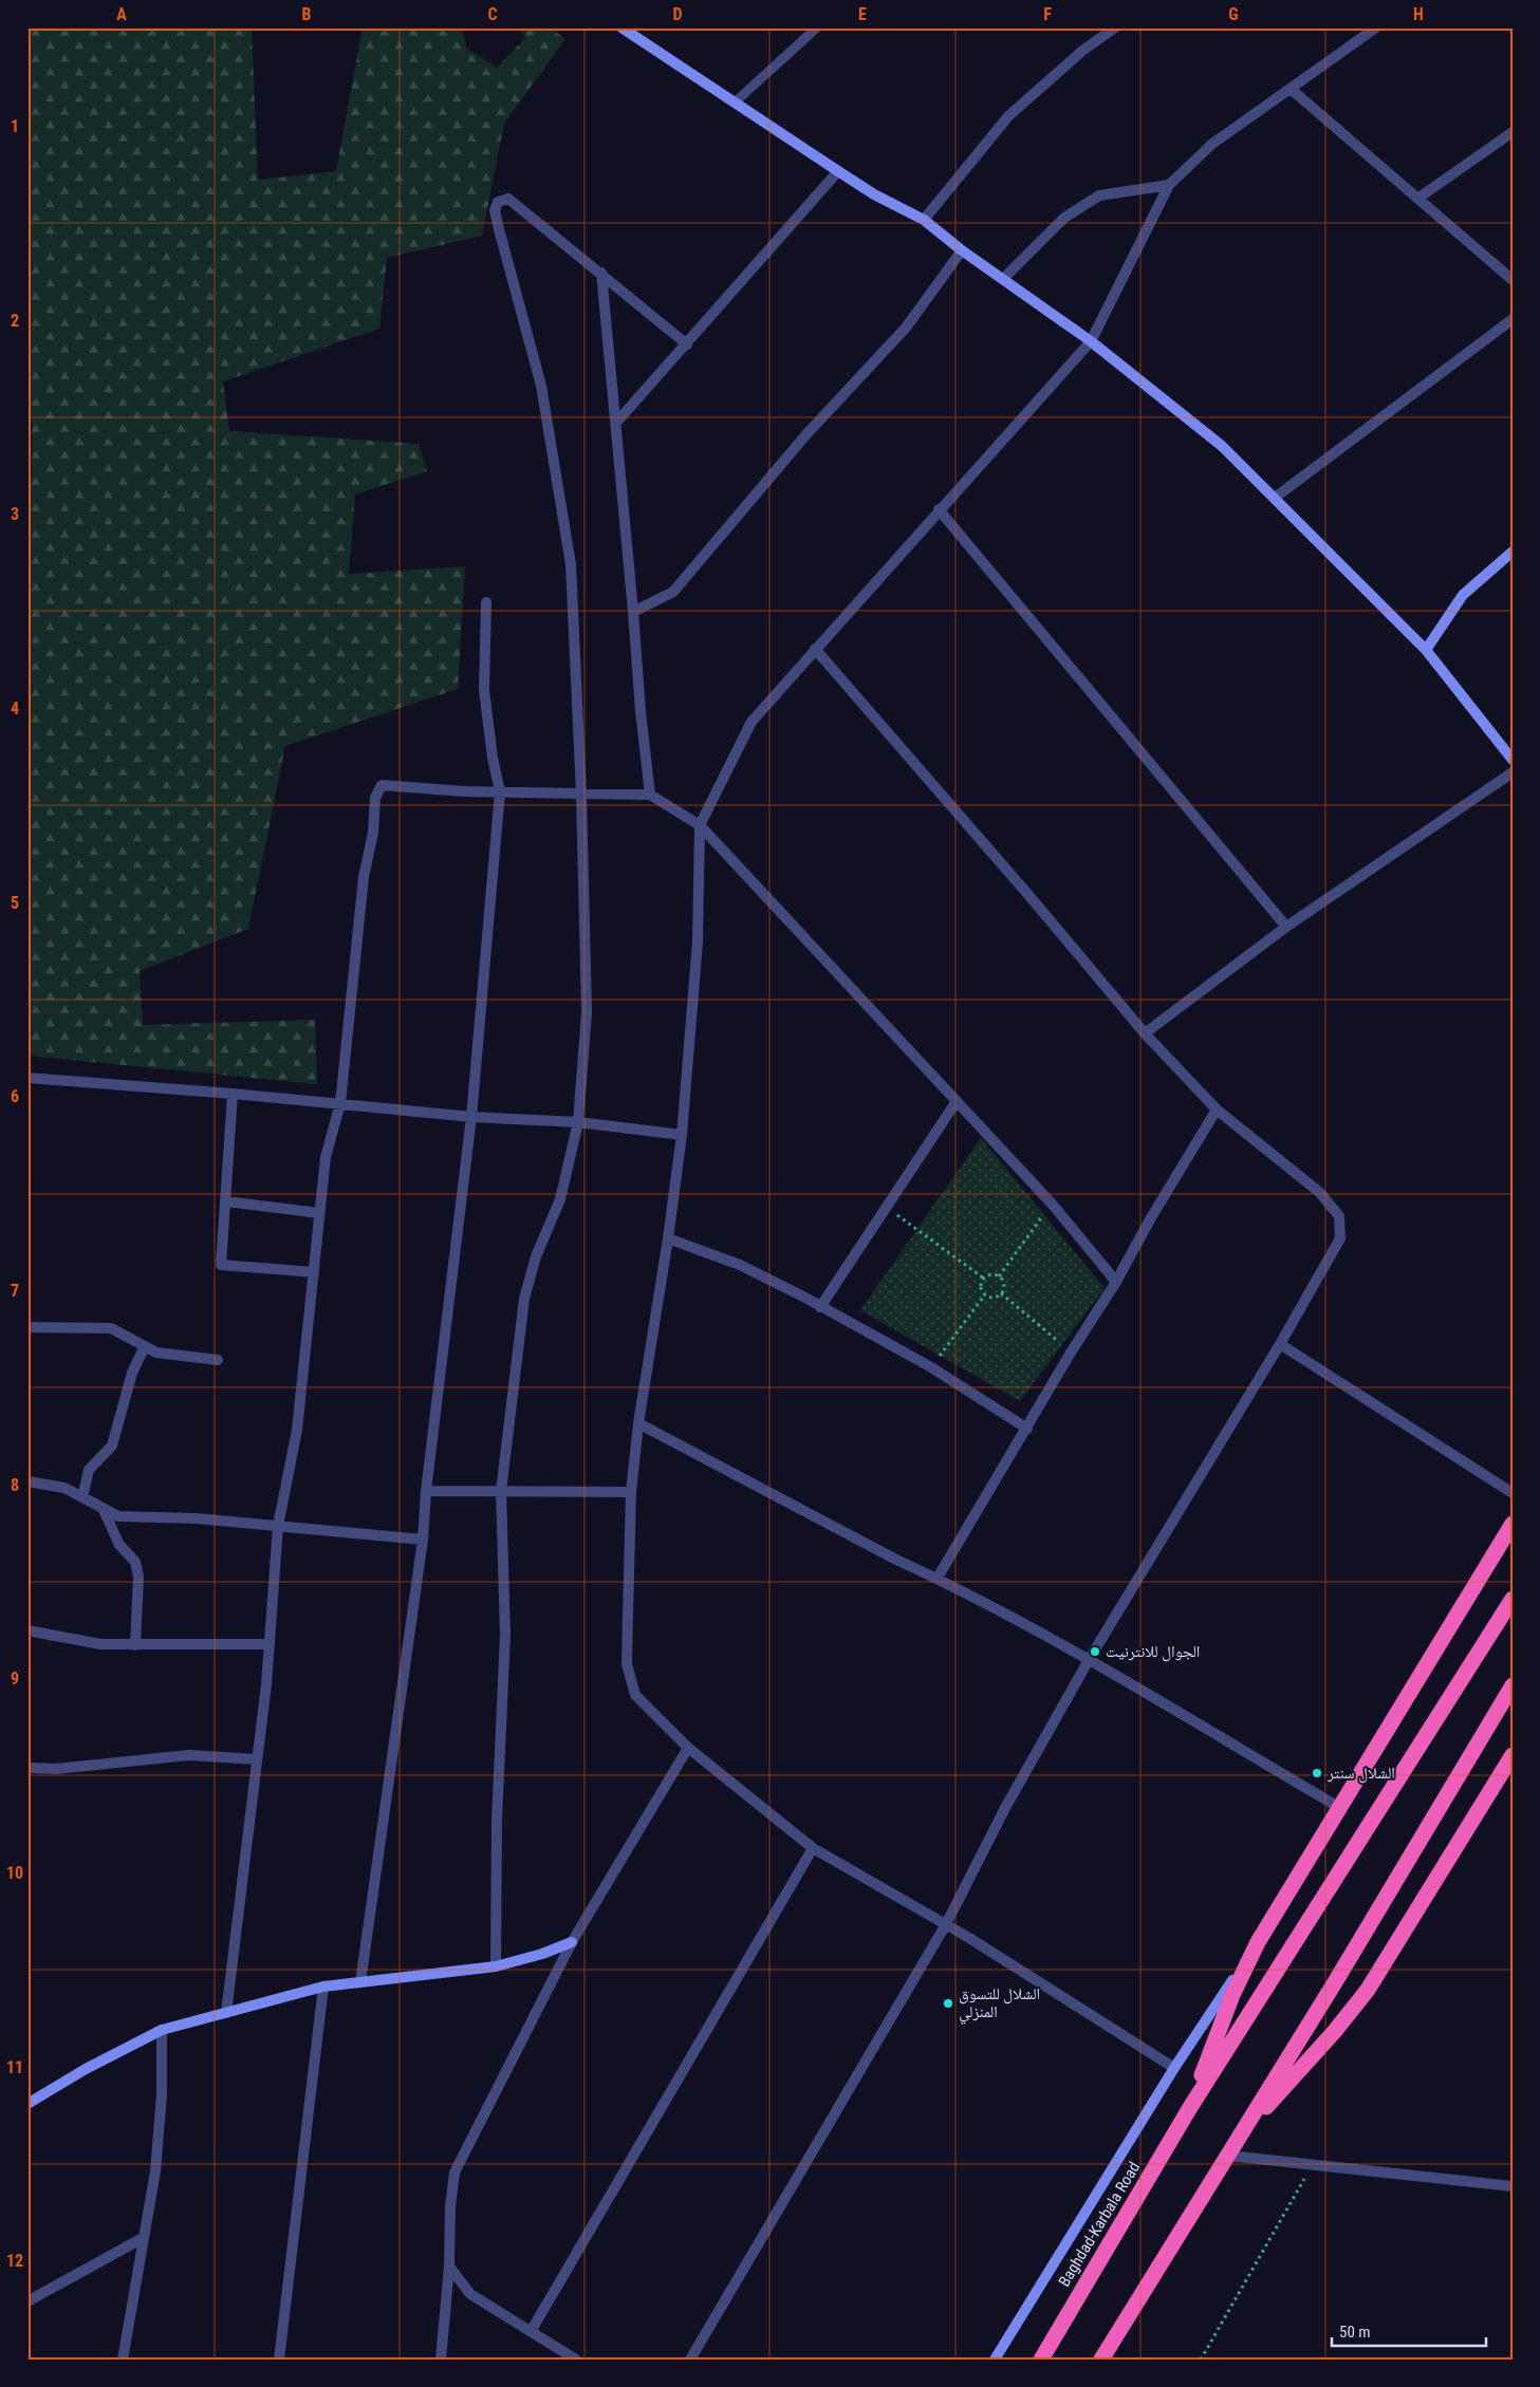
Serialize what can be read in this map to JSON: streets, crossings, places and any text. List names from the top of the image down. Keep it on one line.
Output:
{"streets":{"highway":["Baghdad-Karbala Road"]},"places":["الجوال للانترنيت","الشلال سنتر","الشلال للتسوق المنزلي"],"scale_bar":"50 m","grid":{"columns":["A","B","C","D","E","F","G","H"],"rows":["1","2","3","4","5","6","7","8","9","10","11","12"]}}
